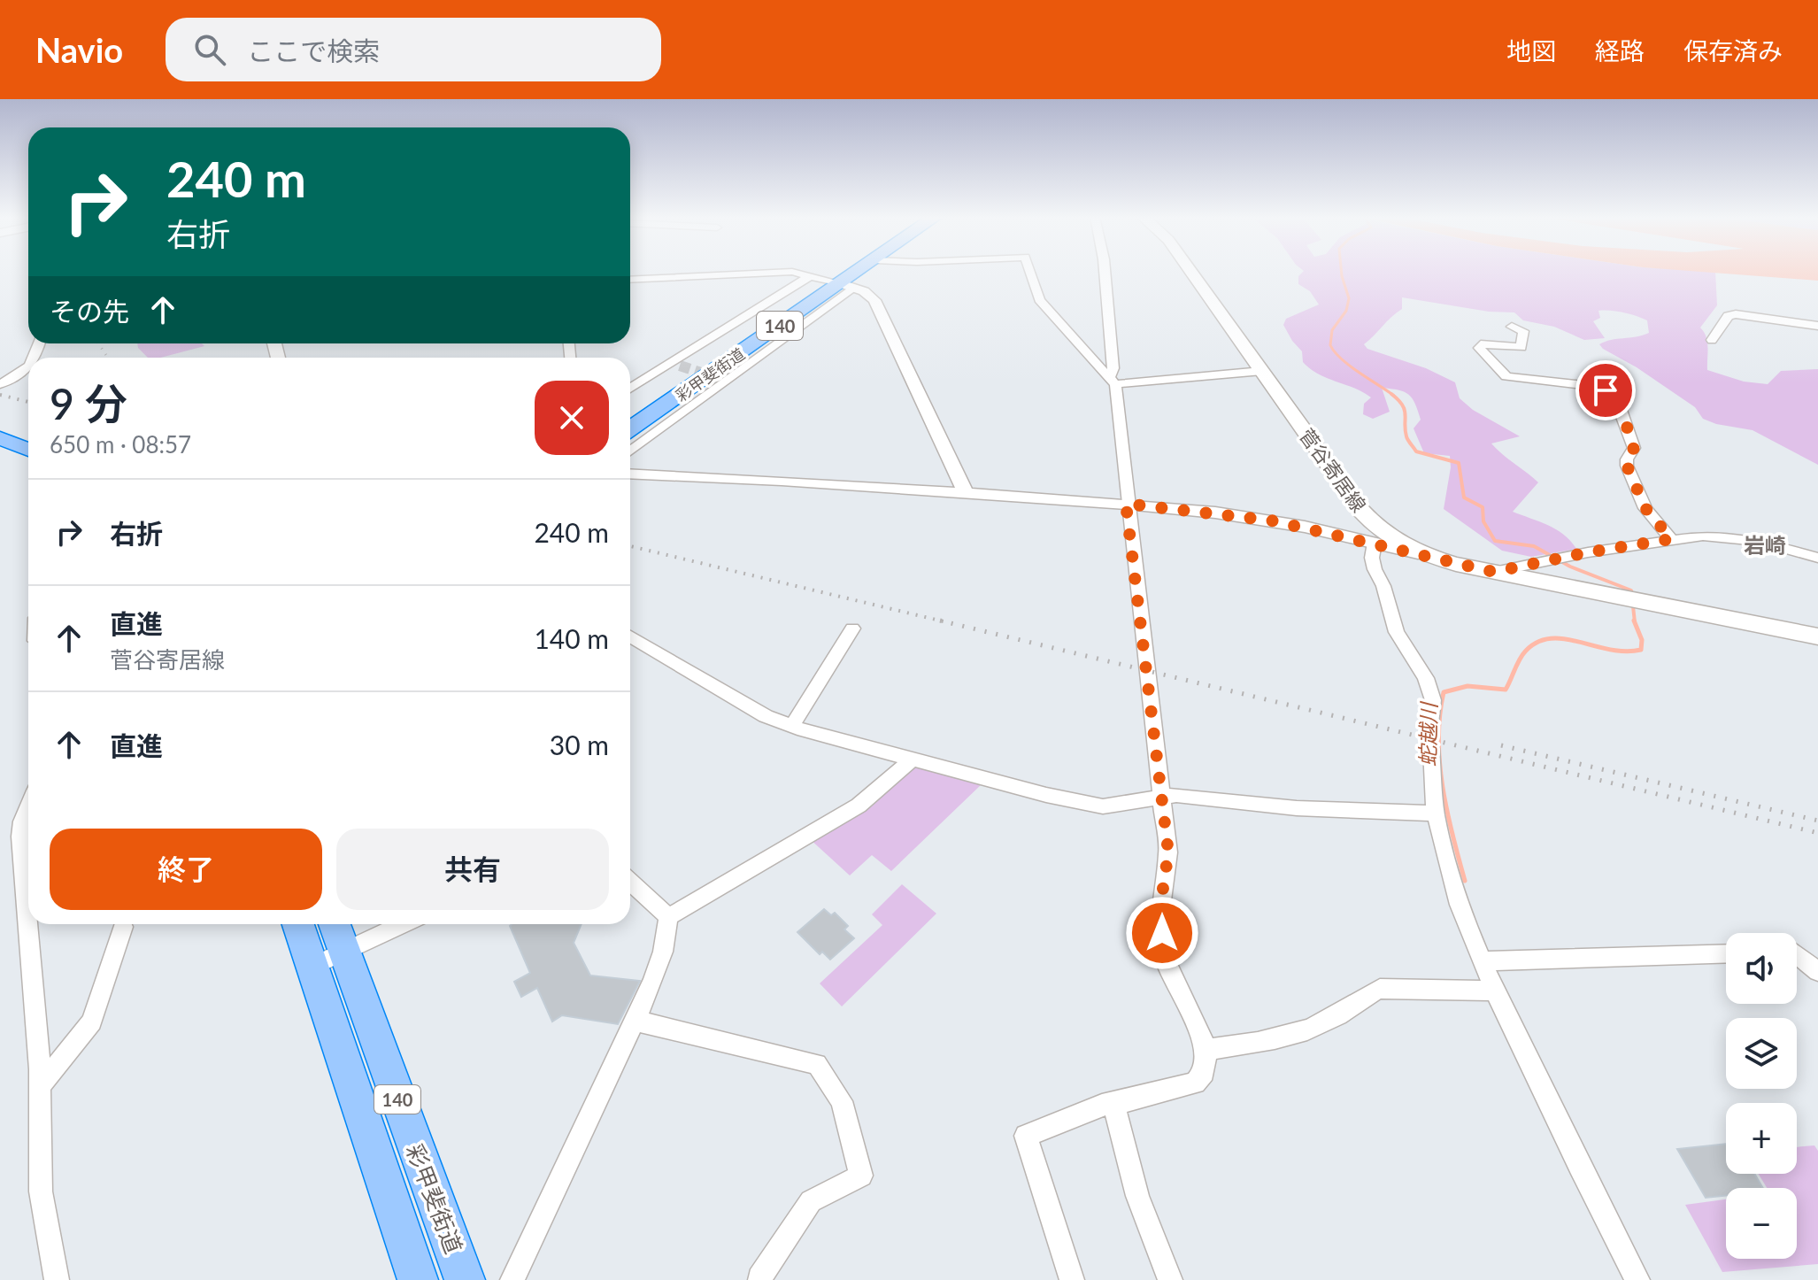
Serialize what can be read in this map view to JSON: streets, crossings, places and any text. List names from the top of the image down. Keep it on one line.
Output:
{"streets":{"highway":["140","彩甲斐街道"],"main road":["菅谷寄居線"]},"districts":["岩崎"],"water":["蛇越川"],"page":{"header":"Navio","search":"ここで検索","nav":["地図","経路","保存済み"],"turn":["240 m","右折"],"then":"その先","heading":["9 分","650 m · 08:57"],"list":[{"name":"右折","value":"240 m"},{"name":"直進","note":"菅谷寄居線","value":"140 m"},{"name":"直進","value":"30 m"}],"buttons":["終了","共有"],"map_buttons":["+","−"]}}
